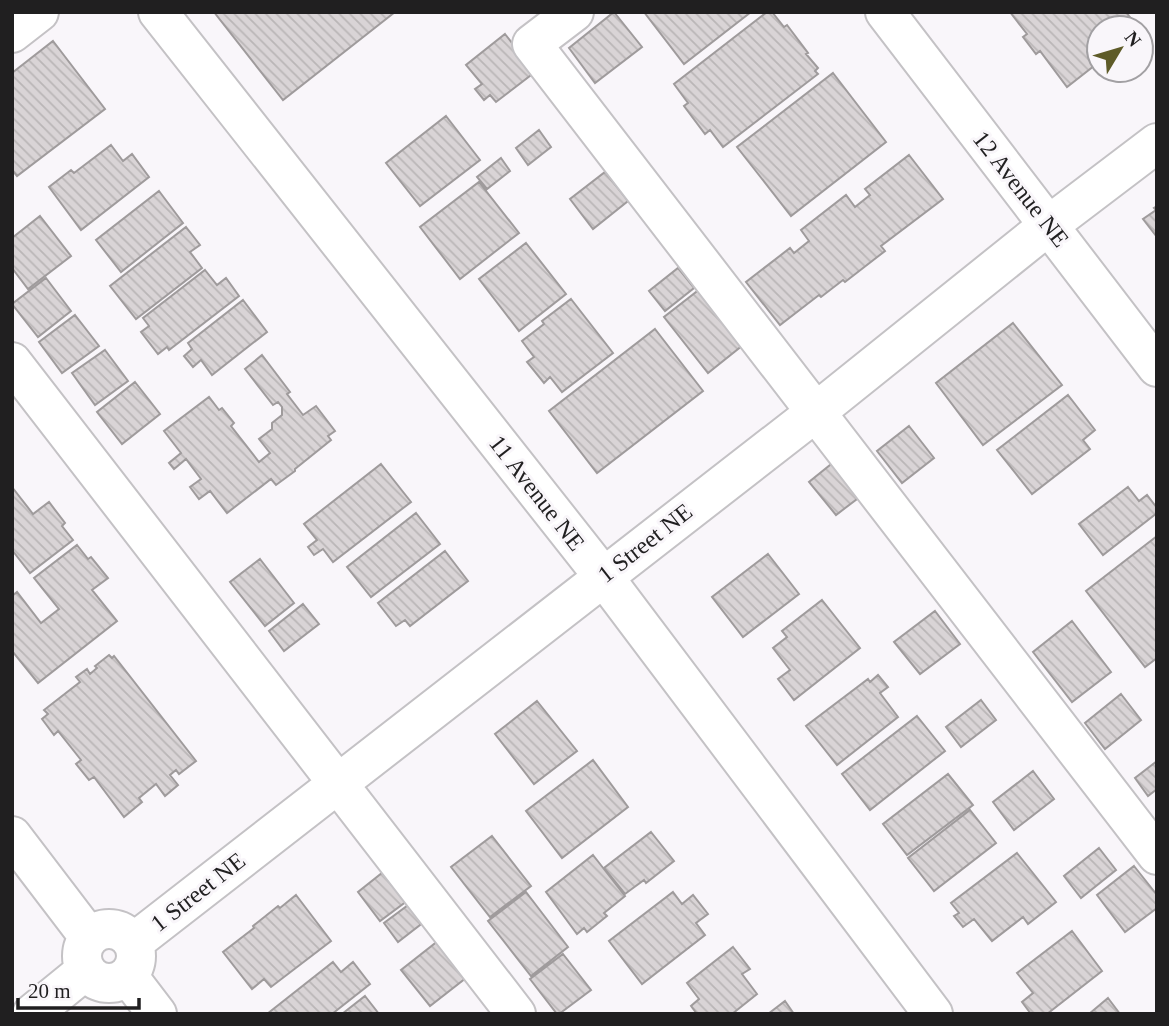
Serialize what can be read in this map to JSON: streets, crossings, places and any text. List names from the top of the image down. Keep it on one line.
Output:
{"streets":{"street":["12 Avenue NE","11 Avenue NE","1 Street NE"]},"crossings":[["12 Avenue NE","1 Street NE"],["11 Avenue NE","1 Street NE"]],"scale_bar":"20 m","north":"top right"}
